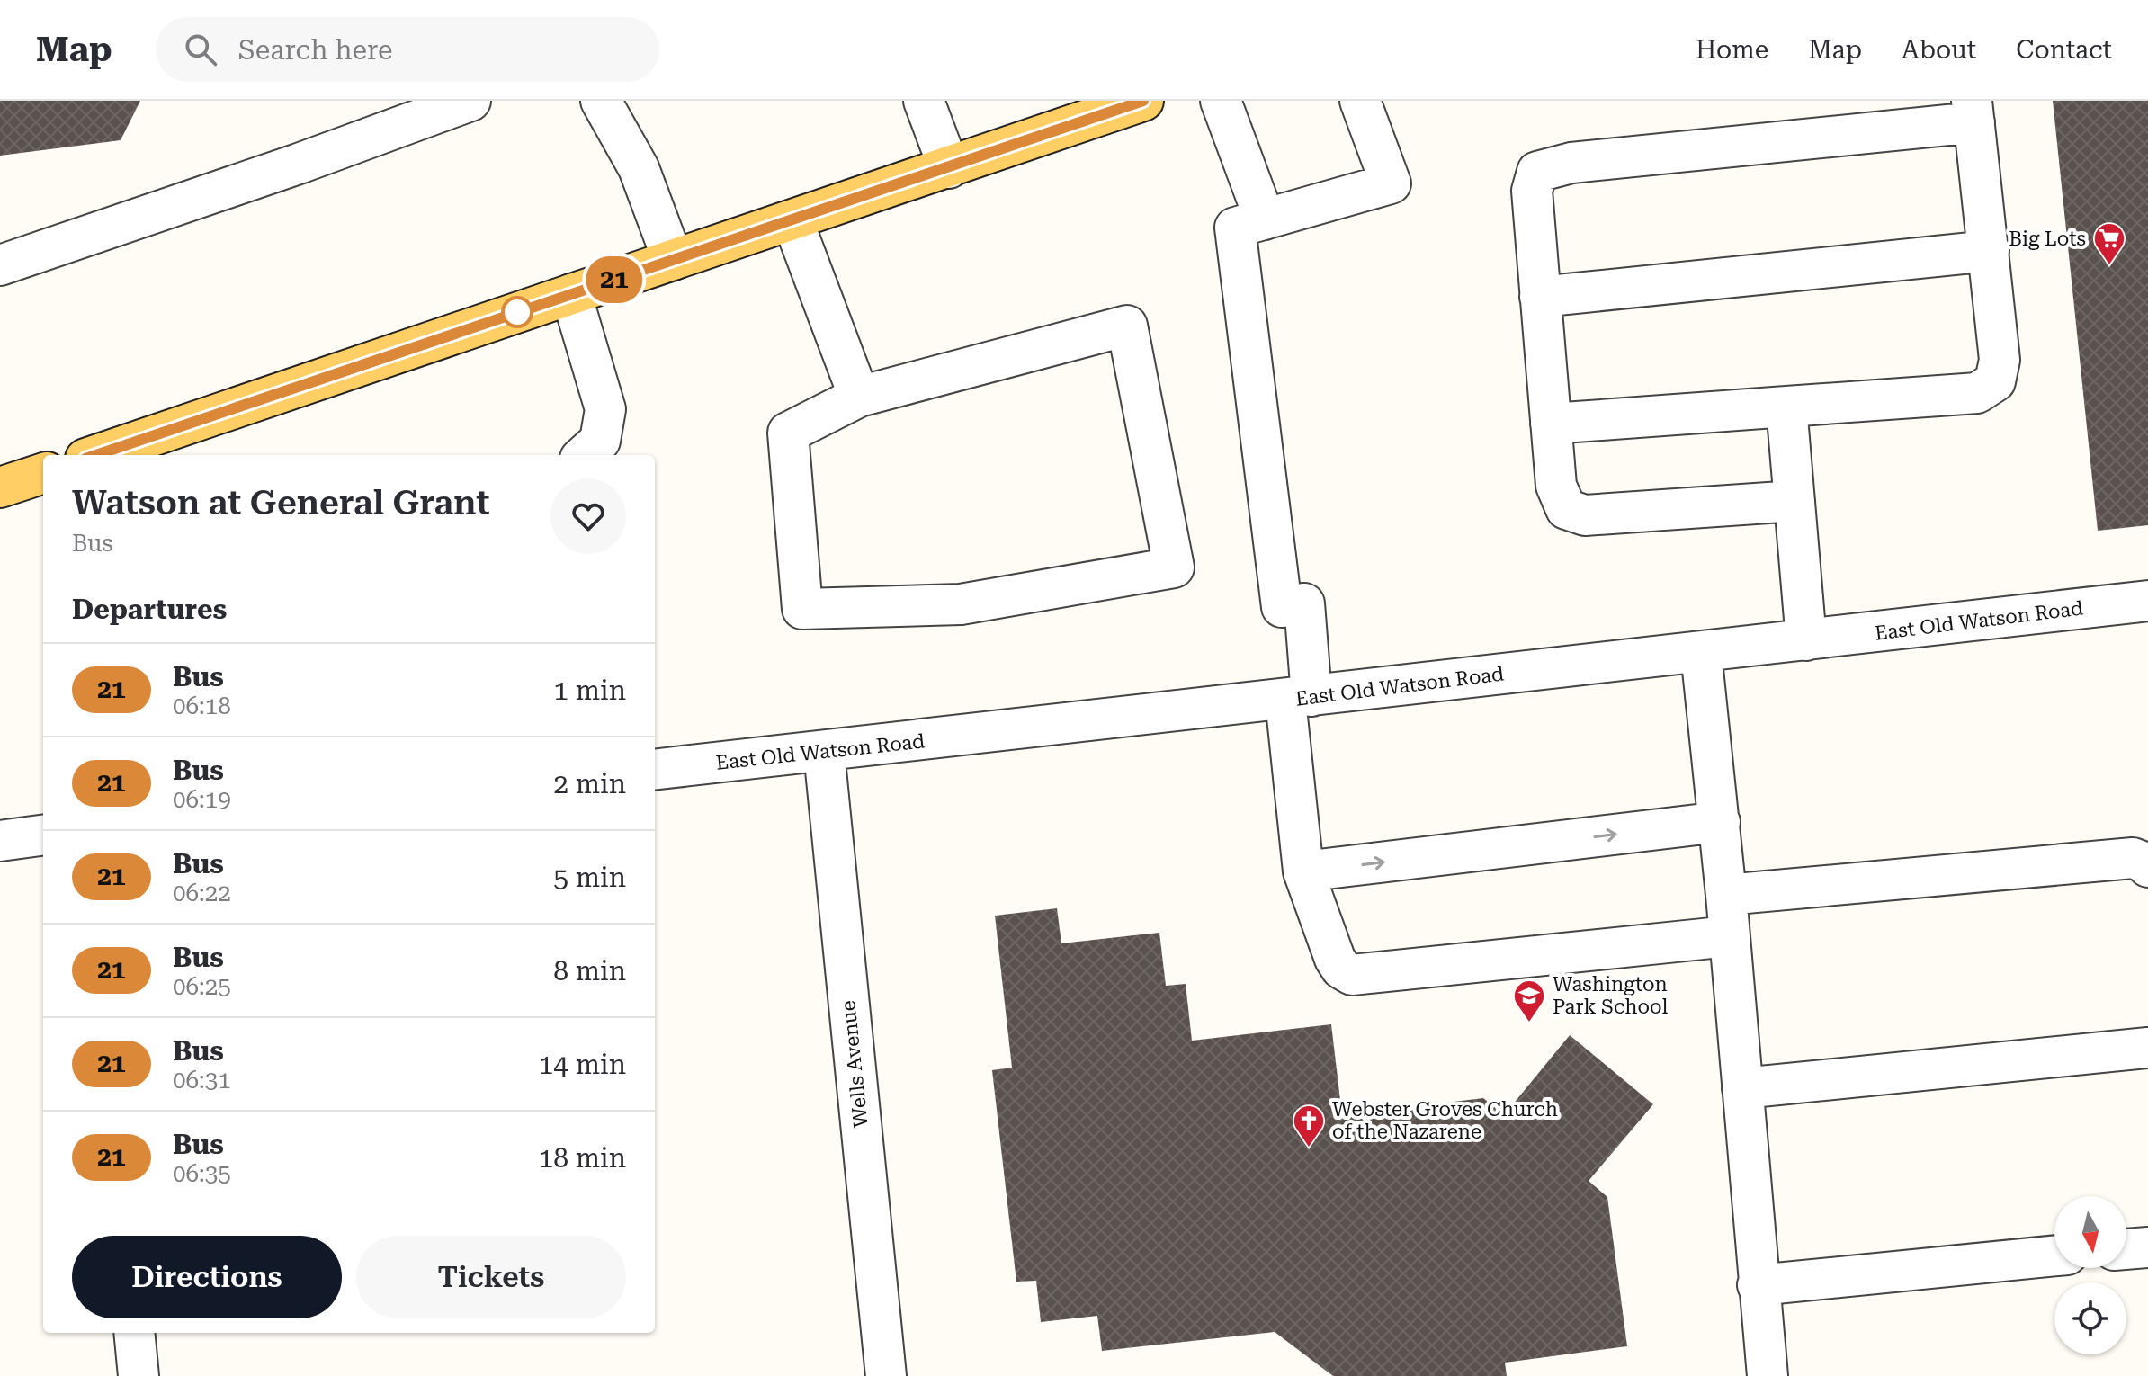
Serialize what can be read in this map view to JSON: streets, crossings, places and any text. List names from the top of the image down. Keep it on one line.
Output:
{"streets":{"street":["East Old Watson Road","Wells Avenue"]},"crossings":[["East Old Watson Road","Wells Avenue"]],"places":{"supermarket":["Big Lots"],"school or university":["Washington Park School"],"church":["Webster Groves Church of the Nazarene"]},"lines":["bus line 21"],"north":"bottom","page":{"header":"Map","search":"Search here","nav":["Home","Map","About","Contact"],"on_map":"21","heading":[["Watson at General Grant","Bus"],"Departures"],"list":[{"mark":"21","name":"Bus","note":"06:18","value":"1 min"},{"mark":"21","name":"Bus","note":"06:19","value":"2 min"},{"mark":"21","name":"Bus","note":"06:22","value":"5 min"},{"mark":"21","name":"Bus","note":"06:25","value":"8 min"},{"mark":"21","name":"Bus","note":"06:31","value":"14 min"},{"mark":"21","name":"Bus","note":"06:35","value":"18 min"}],"buttons":["Directions","Tickets"]}}
